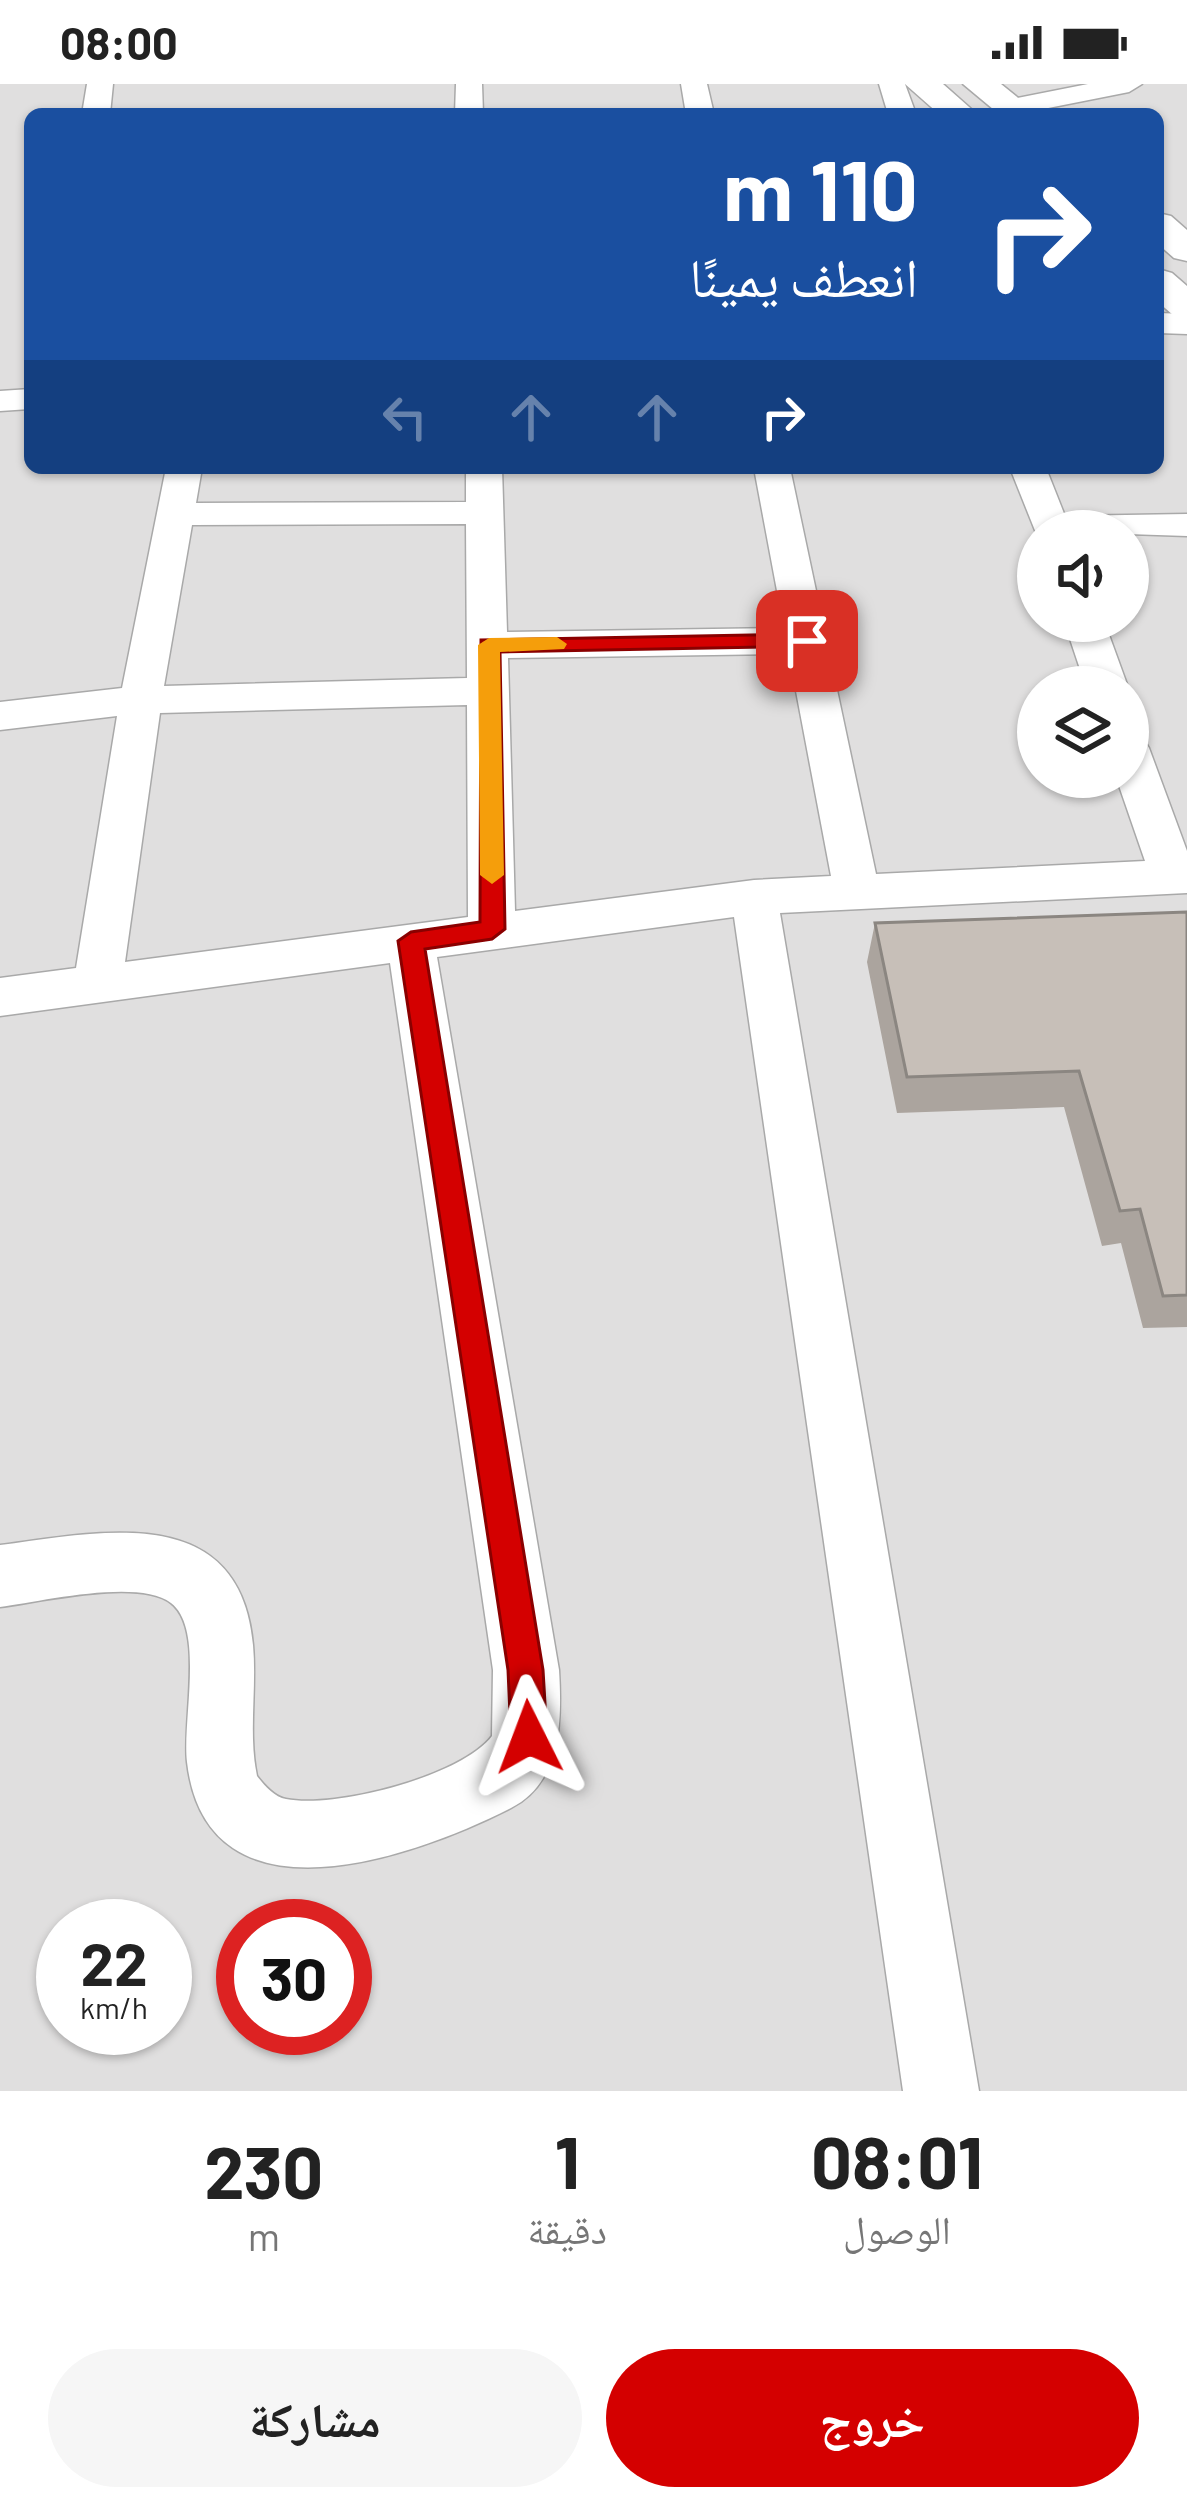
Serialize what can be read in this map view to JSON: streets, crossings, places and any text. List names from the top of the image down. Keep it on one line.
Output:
{"page":{"status":"08:00","turn":["110 m","انعطف يمينًا"],"speed":"22 km/h","limit":"30","eta":["08:01","الوصول","1","دقيقة","230","m"],"buttons":["خروج","مشاركة"]}}
